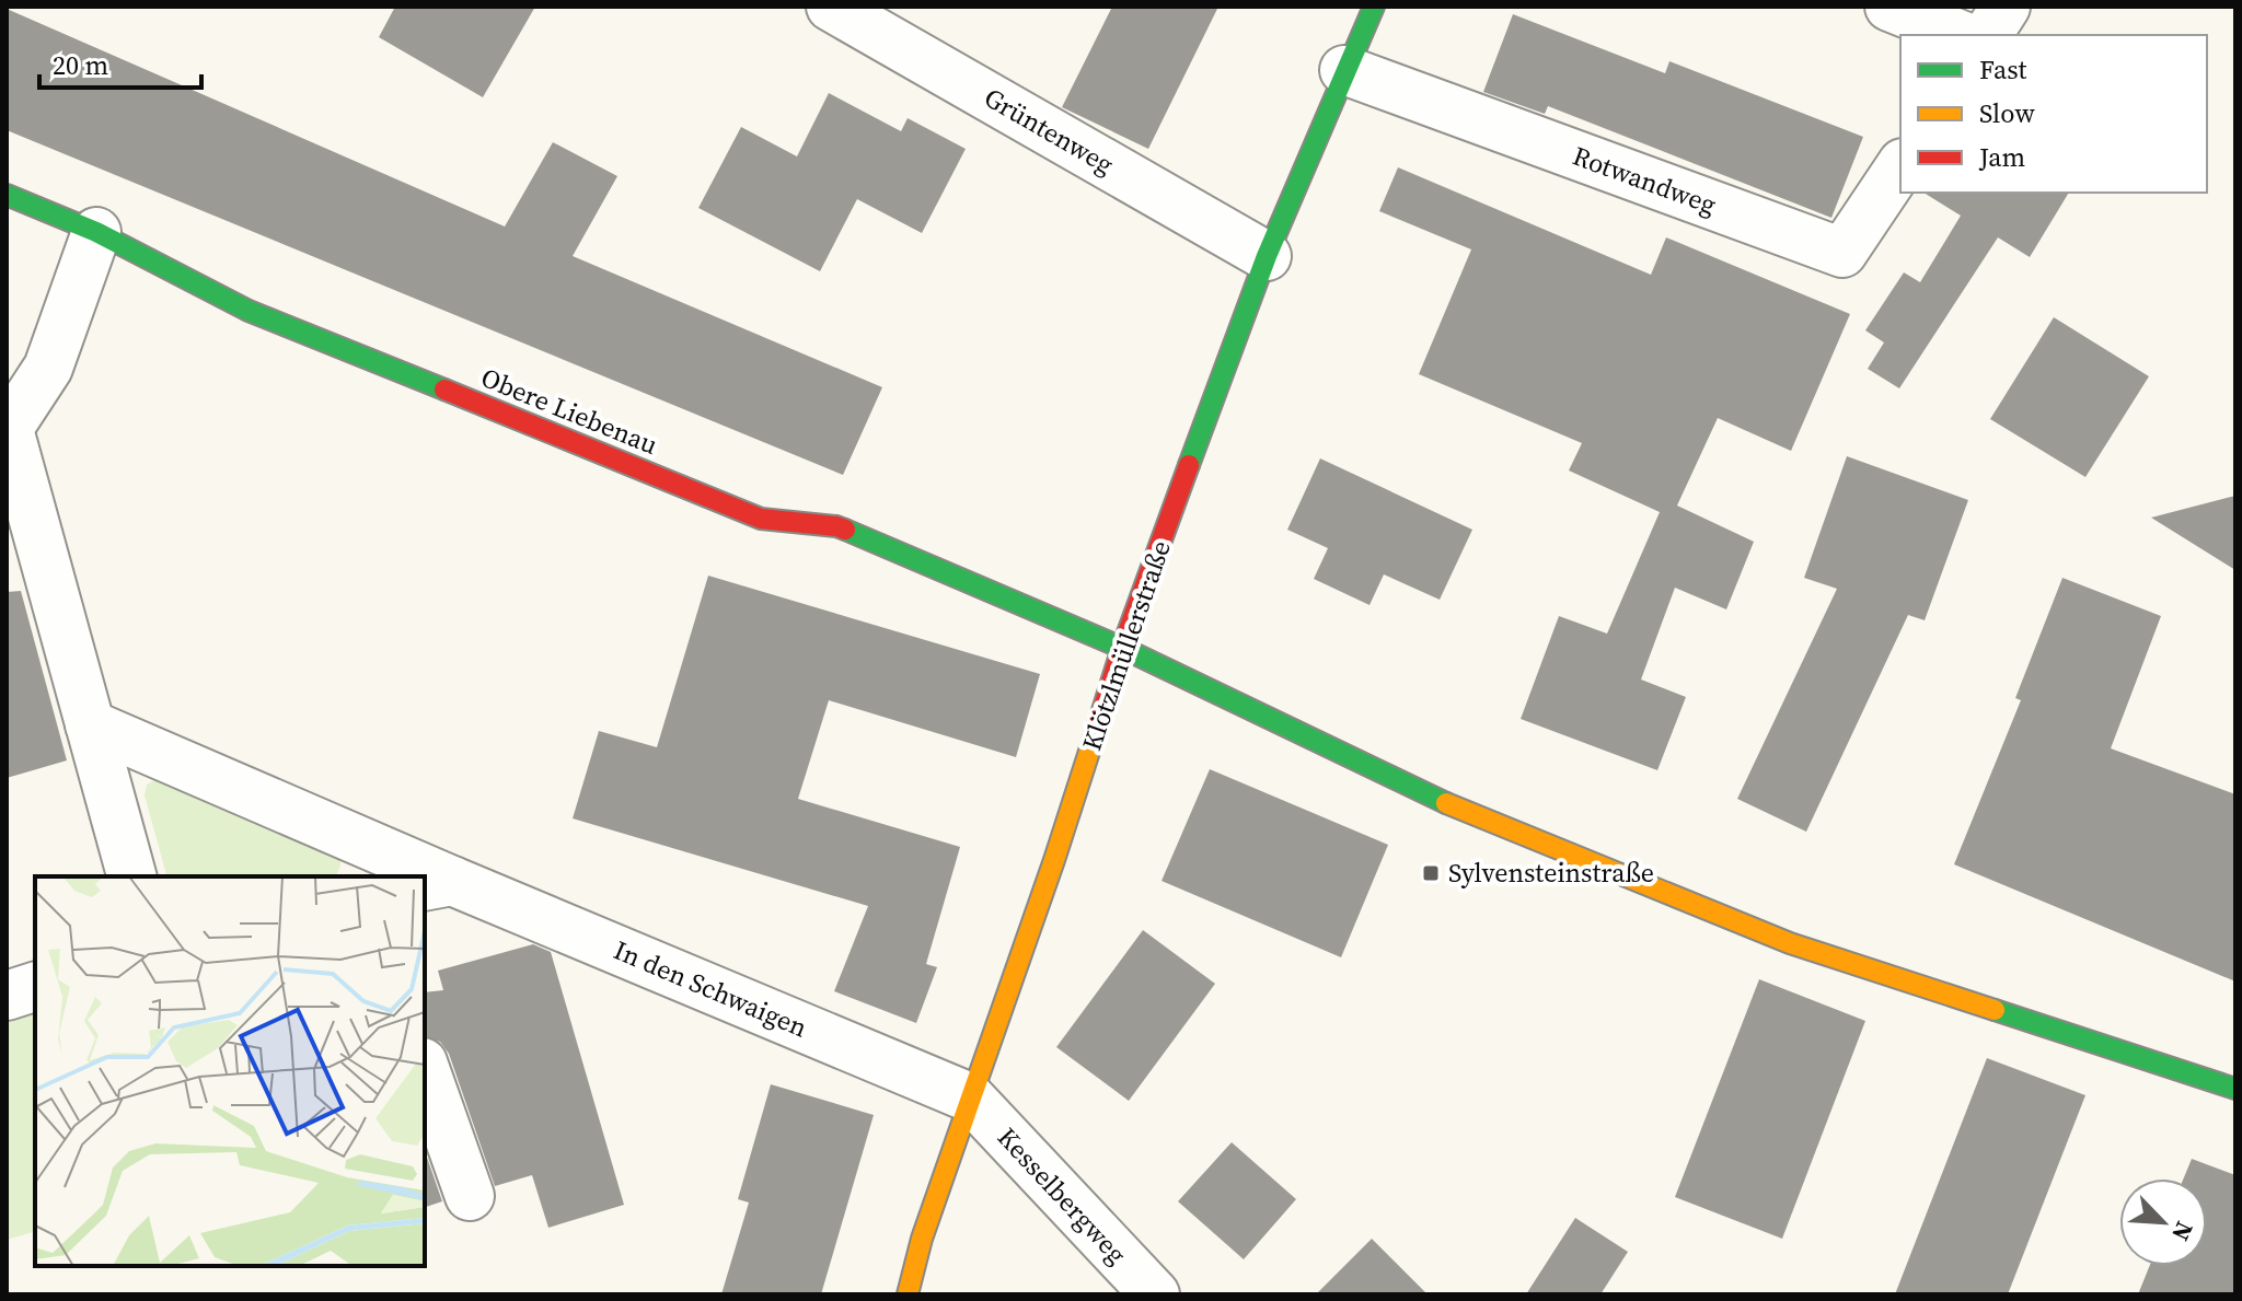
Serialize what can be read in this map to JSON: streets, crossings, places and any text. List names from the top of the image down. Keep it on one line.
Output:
{"streets":{"street":["Grüntenweg","Rotwandweg","Obere Liebenau","Klötzlmüllerstraße","In den Schwaigen","Kesselbergweg"]},"crossings":[["Grüntenweg","Klötzlmüllerstraße"],["Rotwandweg","Klötzlmüllerstraße"],["Obere Liebenau","Klötzlmüllerstraße"],["Klötzlmüllerstraße","In den Schwaigen"],["Klötzlmüllerstraße","Kesselbergweg"],["In den Schwaigen","Kesselbergweg"]],"places":{"transit":["Sylvensteinstraße"]},"legend":["Fast","Slow","Jam"],"scale_bar":"20 m","north":"bottom right"}
